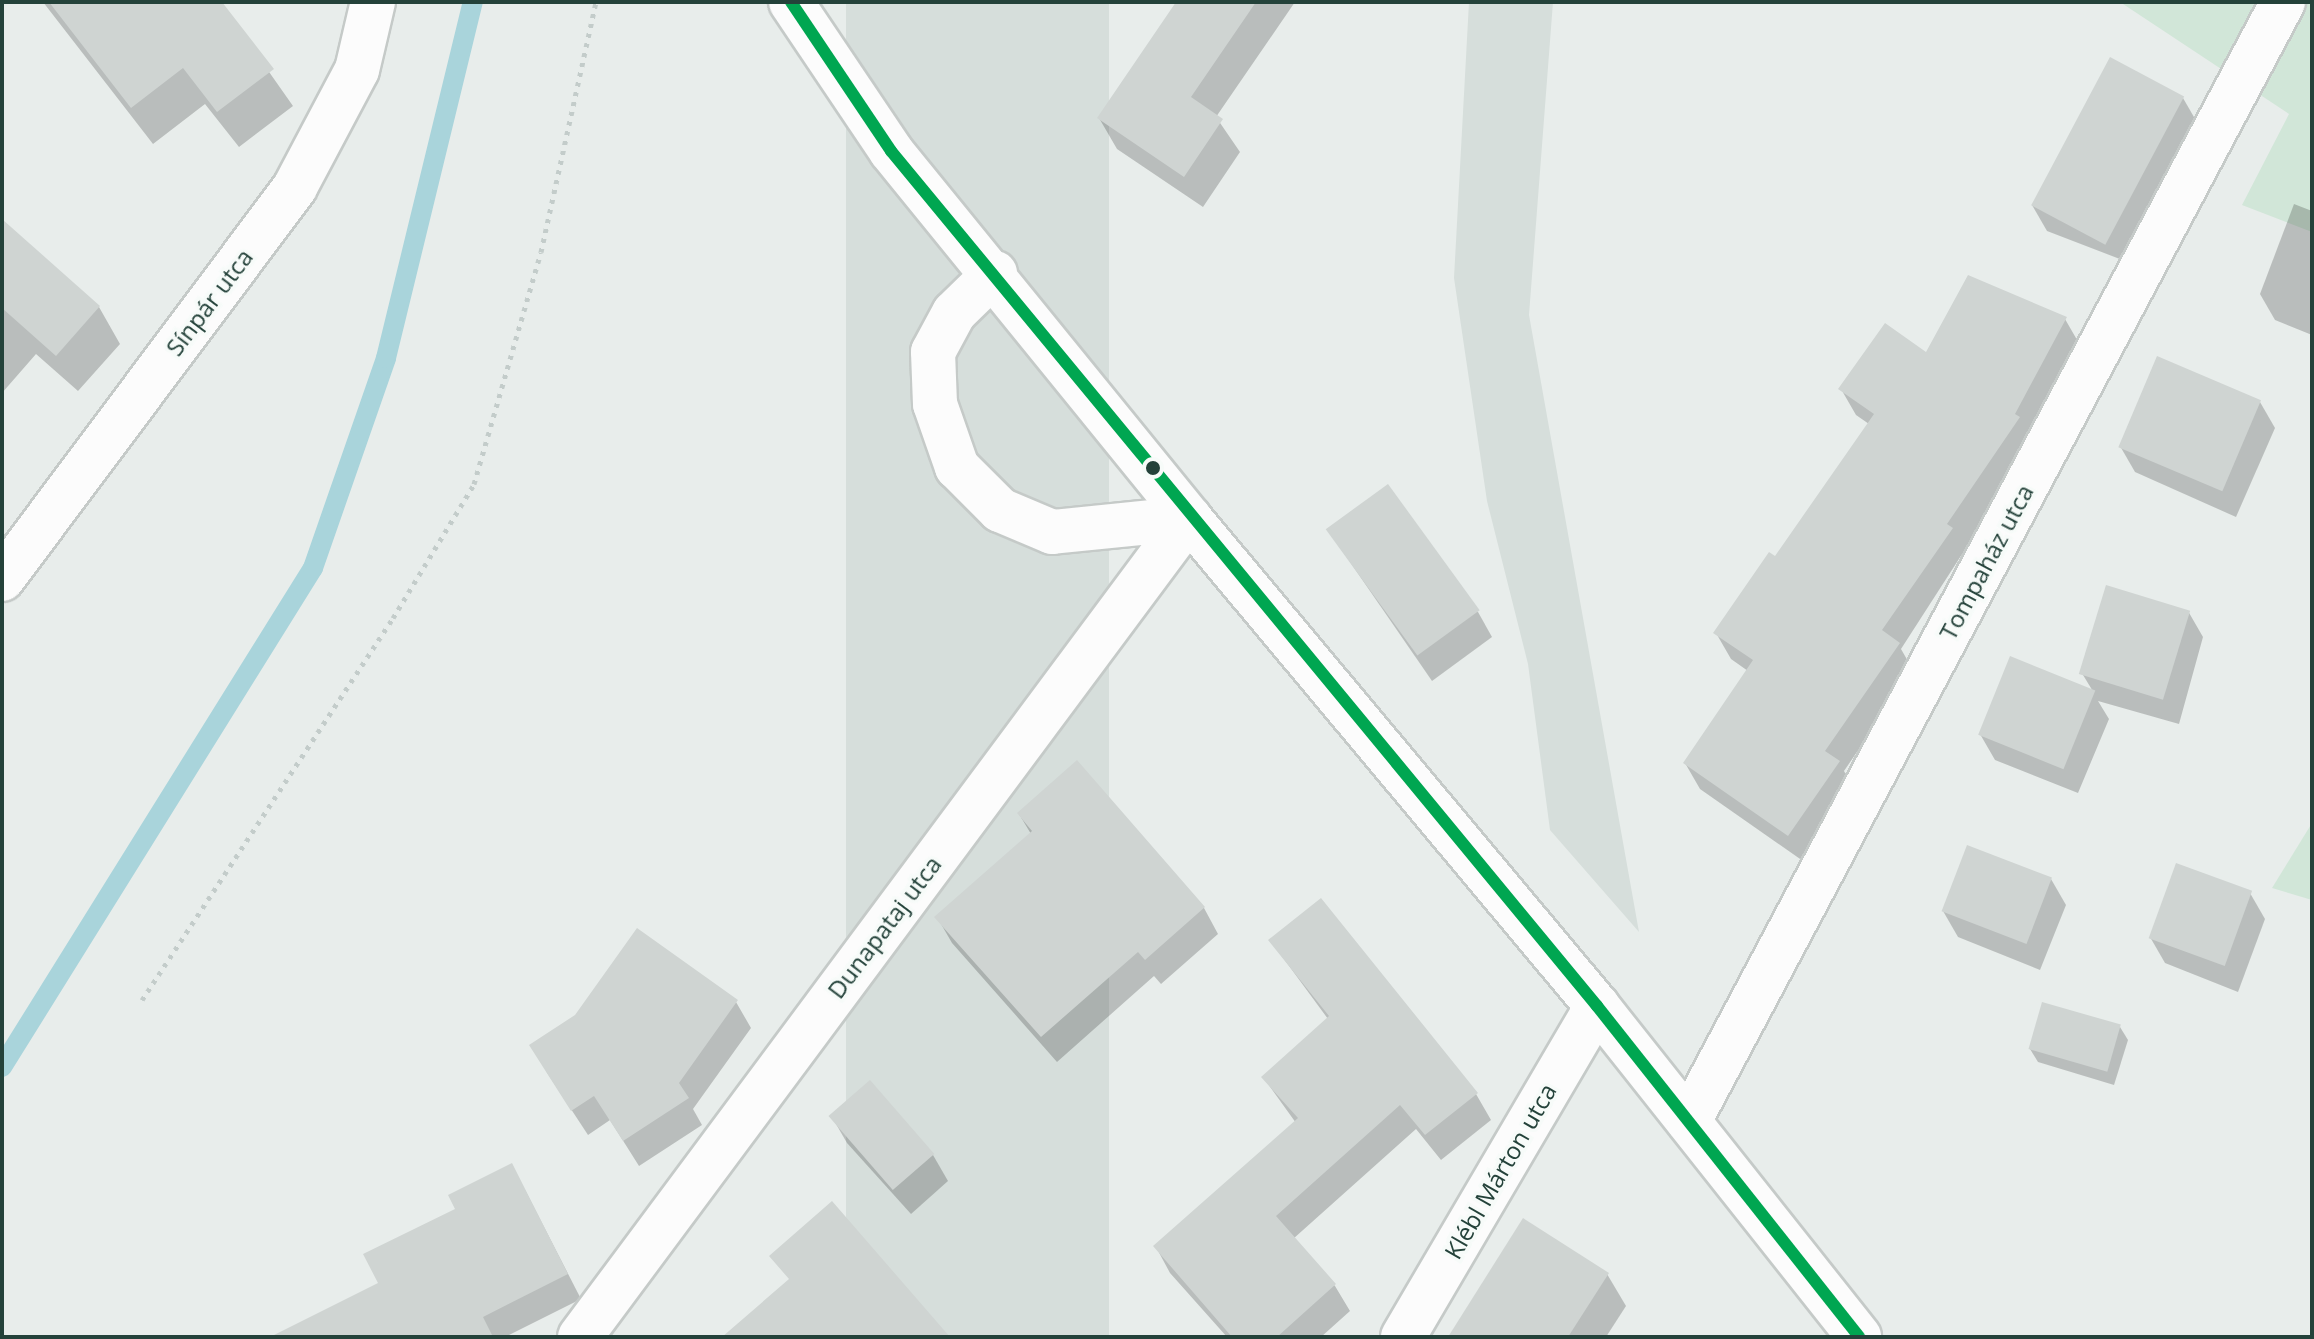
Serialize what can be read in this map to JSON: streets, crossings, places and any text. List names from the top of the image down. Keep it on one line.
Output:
{"streets":{"street":["Sínpár utca","Tompaház utca","Dunapataj utca","Klébl Márton utca"]}}
